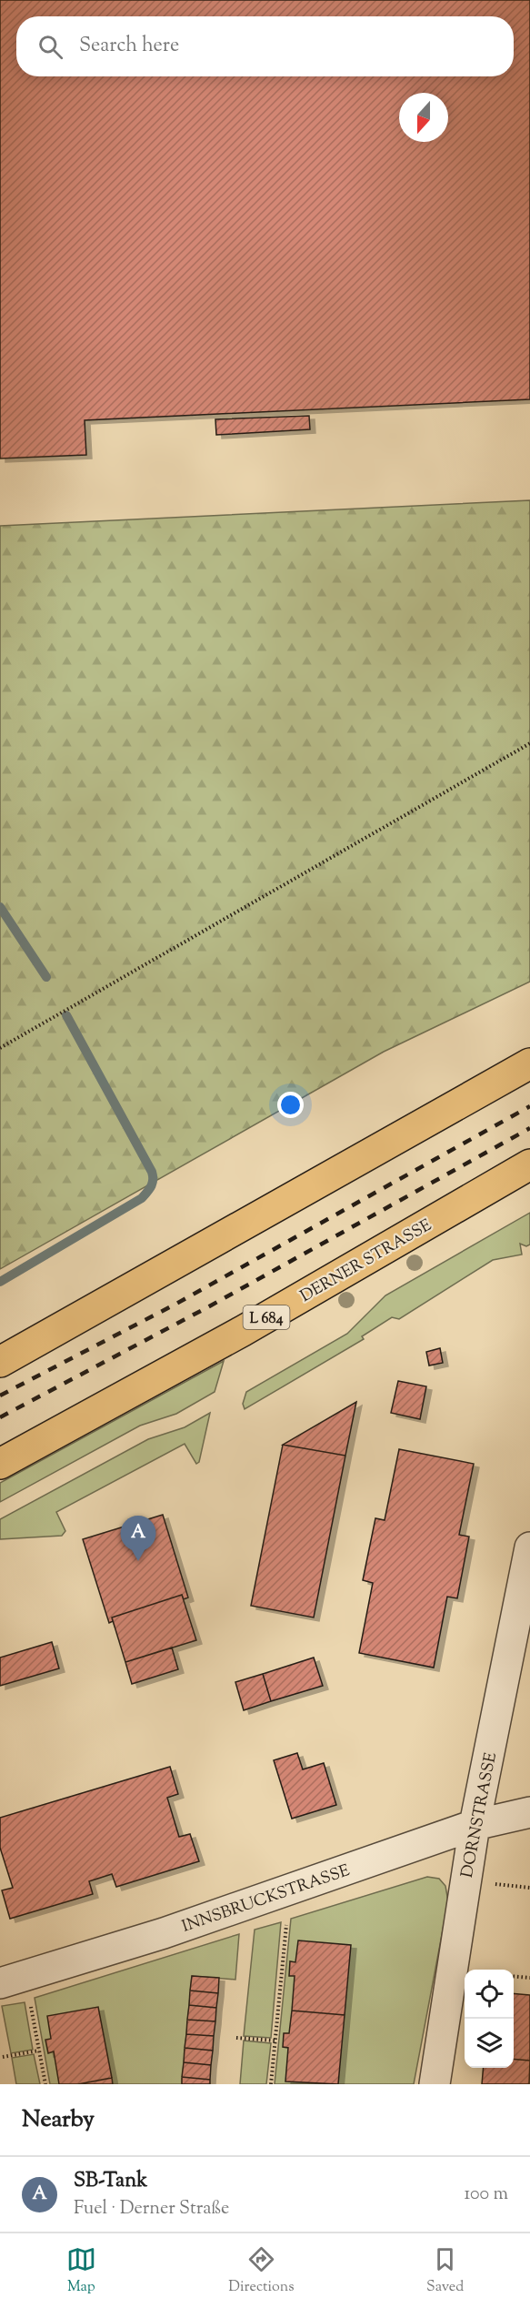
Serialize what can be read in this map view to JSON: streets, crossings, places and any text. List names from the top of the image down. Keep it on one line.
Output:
{"streets":{"main road":["DERNER STRASSE","L 684"],"street":["DORNSTRASSE","INNSBRUCKSTRASSE"]},"crossings":[["DORNSTRASSE","INNSBRUCKSTRASSE"]],"north":"bottom","page":{"search":"Search here","pins":"A","heading":"Nearby","list":[{"mark":"A","name":"SB-Tank","note":"Fuel · Derner Straße","value":"100 m"}],"nav":["Map","Directions","Saved"]}}
